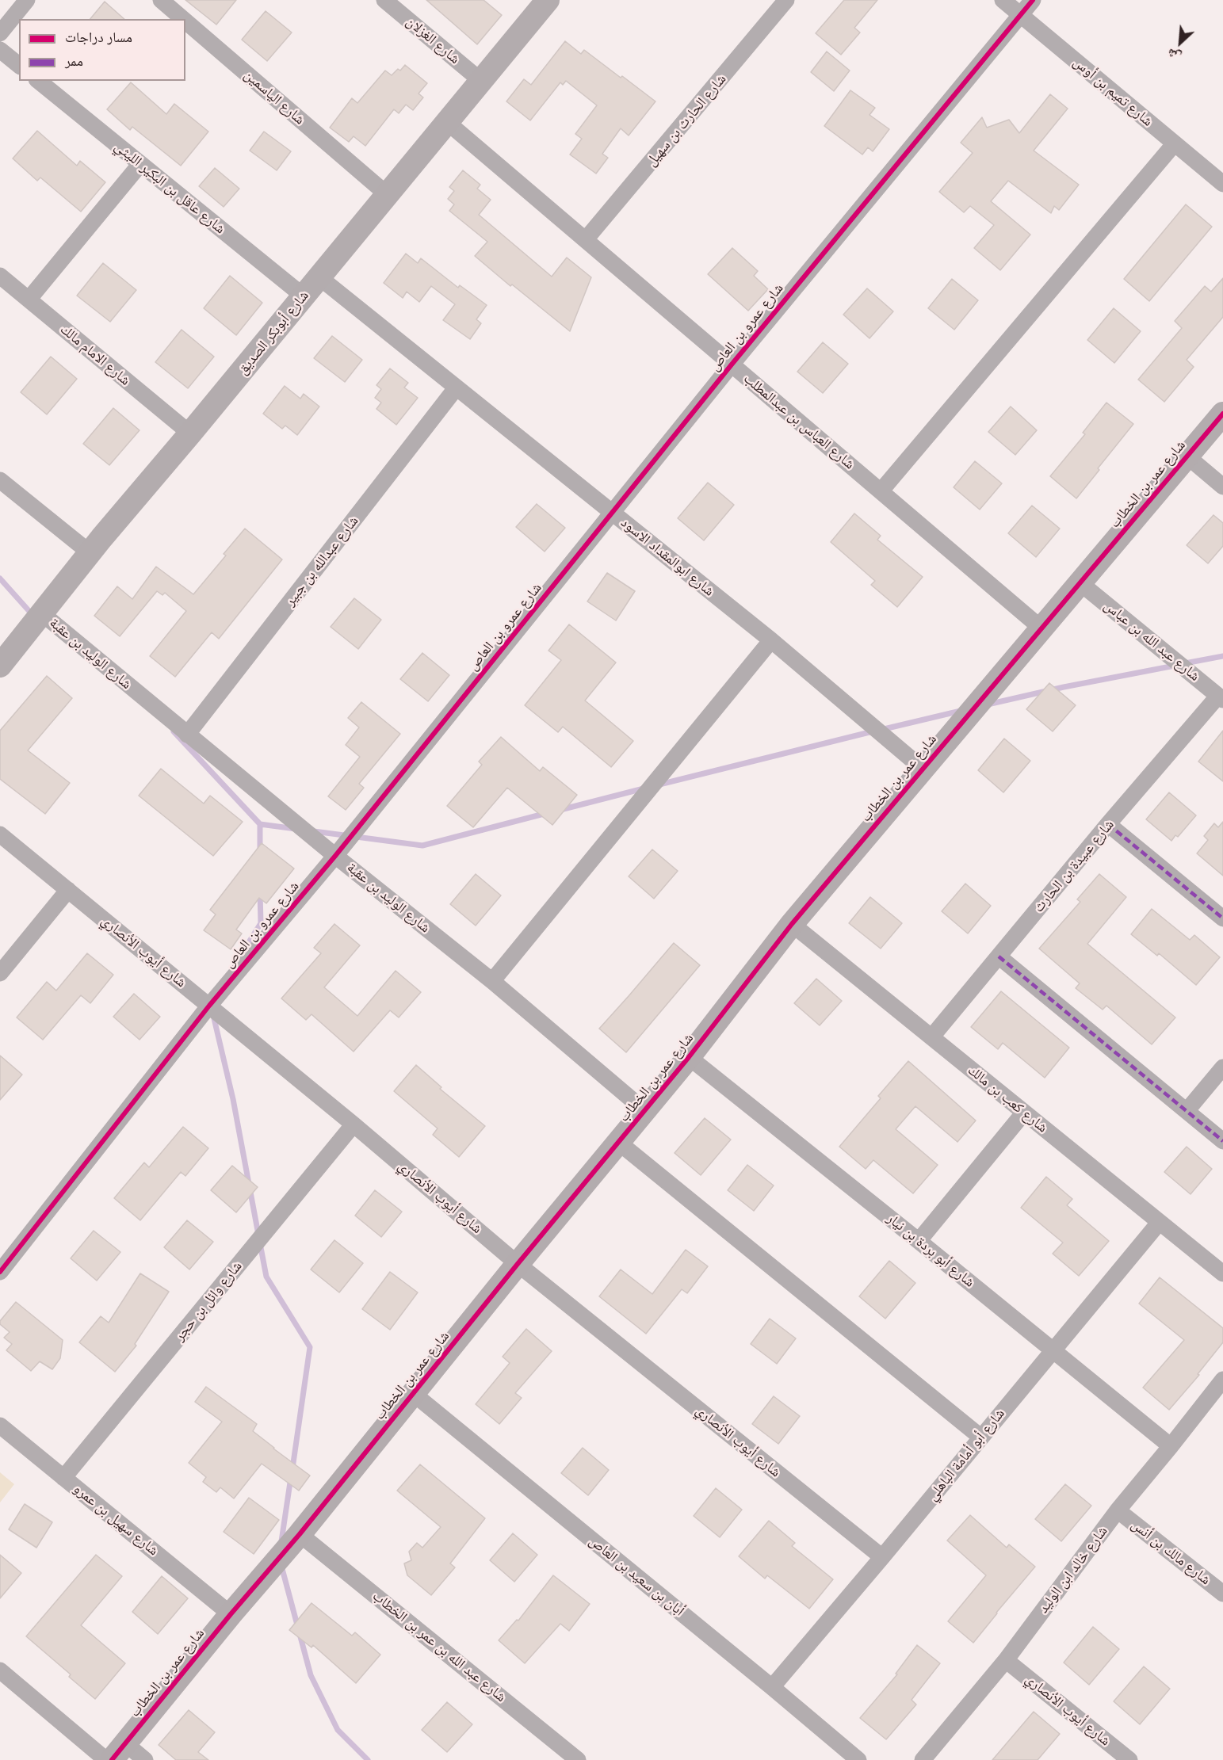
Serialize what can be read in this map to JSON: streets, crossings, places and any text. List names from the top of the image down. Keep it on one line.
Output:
{"streets":{"street":["شارع الغزلان","شارع تميم بن أوس","شارع الياسمين","شارع الحارث بن سهيل","شارع عاقل بن البكير الليثي","شارع عمرو بن العاص","شارع أبوبكر الصديق","شارع الامام مالك","شارع العباس بن عبدالمطلب","شارع عمر بن الخطاب","شارع ابوالمقداد الاسود","شارع عبدالله بن جبير","شارع عبد الله بن عباس","شارع الوليد بن عقبة","شارع عبيدة بن الحارث","شارع أيوب الأنصاري","شارع كعب بن مالك","شارع أبو بردة بن نيار","شارع وائل بن حجر","شارع أبو أمامة الباهلي","شارع سهيل بن عمرو","شارع مالك بن أنس","شارع خالد ابن الوليد","أبان بن سعيد بن العاص","شارع عبد الله بن عمر بن الخطاب"]},"crossings":[["شارع الغزلان","شارع أبوبكر الصديق"],["شارع تميم بن أوس","شارع عمرو بن العاص"],["شارع الياسمين","شارع أبوبكر الصديق"],["شارع الحارث بن سهيل","شارع العباس بن عبدالمطلب"],["شارع عاقل بن البكير الليثي","شارع أبوبكر الصديق"],["شارع عمرو بن العاص","شارع العباس بن عبدالمطلب"],["شارع عمرو بن العاص","شارع ابوالمقداد الاسود"],["شارع عمرو بن العاص","شارع الوليد بن عقبة"],["شارع عمرو بن العاص","شارع أيوب الأنصاري"],["شارع أبوبكر الصديق","شارع الامام مالك"],["شارع أبوبكر الصديق","شارع العباس بن عبدالمطلب"],["شارع أبوبكر الصديق","شارع ابوالمقداد الاسود"],["شارع أبوبكر الصديق","شارع الوليد بن عقبة"],["شارع العباس بن عبدالمطلب","شارع عمر بن الخطاب"],["شارع عمر بن الخطاب","شارع ابوالمقداد الاسود"],["شارع عمر بن الخطاب","شارع عبد الله بن عباس"],["شارع عمر بن الخطاب","شارع الوليد بن عقبة"],["شارع عمر بن الخطاب","شارع أيوب الأنصاري"],["شارع عمر بن الخطاب","شارع كعب بن مالك"],["شارع عمر بن الخطاب","شارع أبو بردة بن نيار"],["شارع عمر بن الخطاب","شارع سهيل بن عمرو"],["شارع عمر بن الخطاب","أبان بن سعيد بن العاص"],["شارع عمر بن الخطاب","شارع عبد الله بن عمر بن الخطاب"],["شارع ابوالمقداد الاسود","شارع عبدالله بن جبير"],["شارع عبدالله بن جبير","شارع الوليد بن عقبة"],["شارع عبد الله بن عباس","شارع عبيدة بن الحارث"],["شارع عبيدة بن الحارث","شارع كعب بن مالك"],["شارع أيوب الأنصاري","شارع وائل بن حجر"],["شارع أيوب الأنصاري","شارع أبو أمامة الباهلي"],["شارع أيوب الأنصاري","شارع خالد ابن الوليد"],["شارع كعب بن مالك","شارع أبو أمامة الباهلي"],["شارع أبو بردة بن نيار","شارع أبو أمامة الباهلي"],["شارع أبو بردة بن نيار","شارع خالد ابن الوليد"],["شارع وائل بن حجر","شارع سهيل بن عمرو"],["شارع أبو أمامة الباهلي","أبان بن سعيد بن العاص"],["شارع مالك بن أنس","شارع خالد ابن الوليد"]],"legend":["مسار دراجات","ممر"],"north":"bottom left"}
